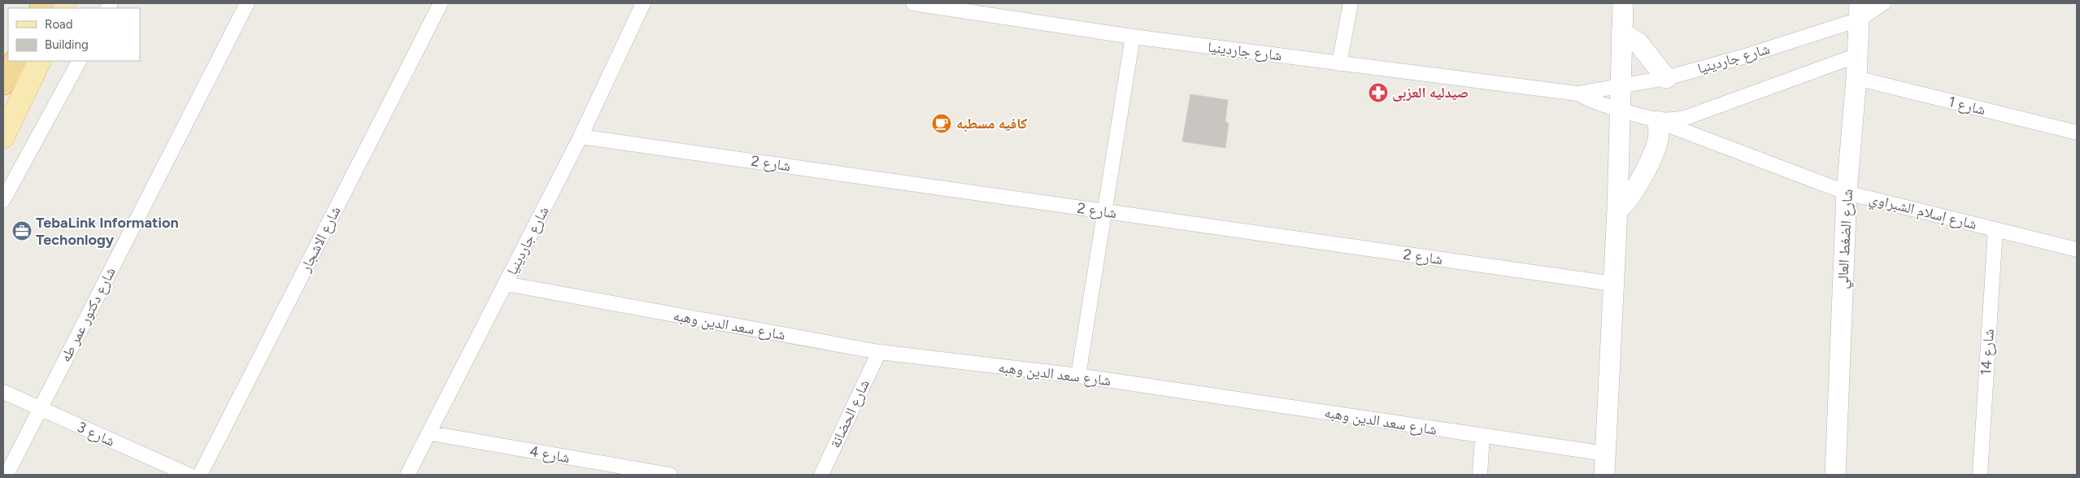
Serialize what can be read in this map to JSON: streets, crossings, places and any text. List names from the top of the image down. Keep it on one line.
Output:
{"streets":{"street":["شارع جاردينيا","شارع 1","شارع 2","شارع إسلام الشبراوي","شارع الاشجار","شارع الضغط العالي","شارع دكتور عمر طه","شارع سعد الدين وهبه","شارع 14","شارع الحضانة","شارع 3","شارع 4"]},"crossings":[["شارع جاردينيا","شارع 2"],["شارع جاردينيا","شارع إسلام الشبراوي"],["شارع جاردينيا","شارع الضغط العالي"],["شارع جاردينيا","شارع سعد الدين وهبه"],["شارع جاردينيا","شارع 4"],["شارع 1","شارع الضغط العالي"],["شارع إسلام الشبراوي","شارع الضغط العالي"],["شارع إسلام الشبراوي","شارع 14"],["شارع دكتور عمر طه","شارع 3"],["شارع سعد الدين وهبه","شارع الحضانة"]],"places":{"pharmacy":["صيدليه العزبى"],"cafe":["كافيه مسطبه"],"office":["TebaLink Information Techonlogy"]},"legend":["Road","Building"]}
